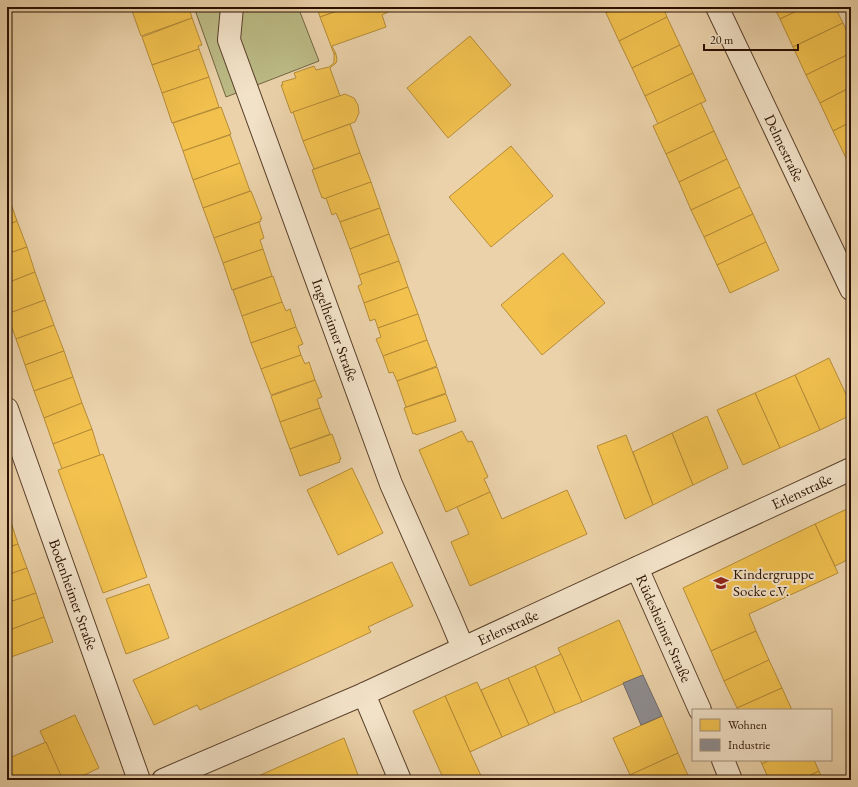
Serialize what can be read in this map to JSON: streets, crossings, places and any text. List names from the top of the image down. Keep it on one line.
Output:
{"streets":{"street":["Delmestraße","Ingelheimer Straße","Erlenstraße","Bodenheimer Straße","Rüdesheimer Straße"]},"crossings":[["Ingelheimer Straße","Erlenstraße"],["Erlenstraße","Rüdesheimer Straße"]],"places":{"school or university":["Kindergruppe Socke e.V."]},"legend":["Wohnen","Industrie"],"scale_bar":"20 m"}
